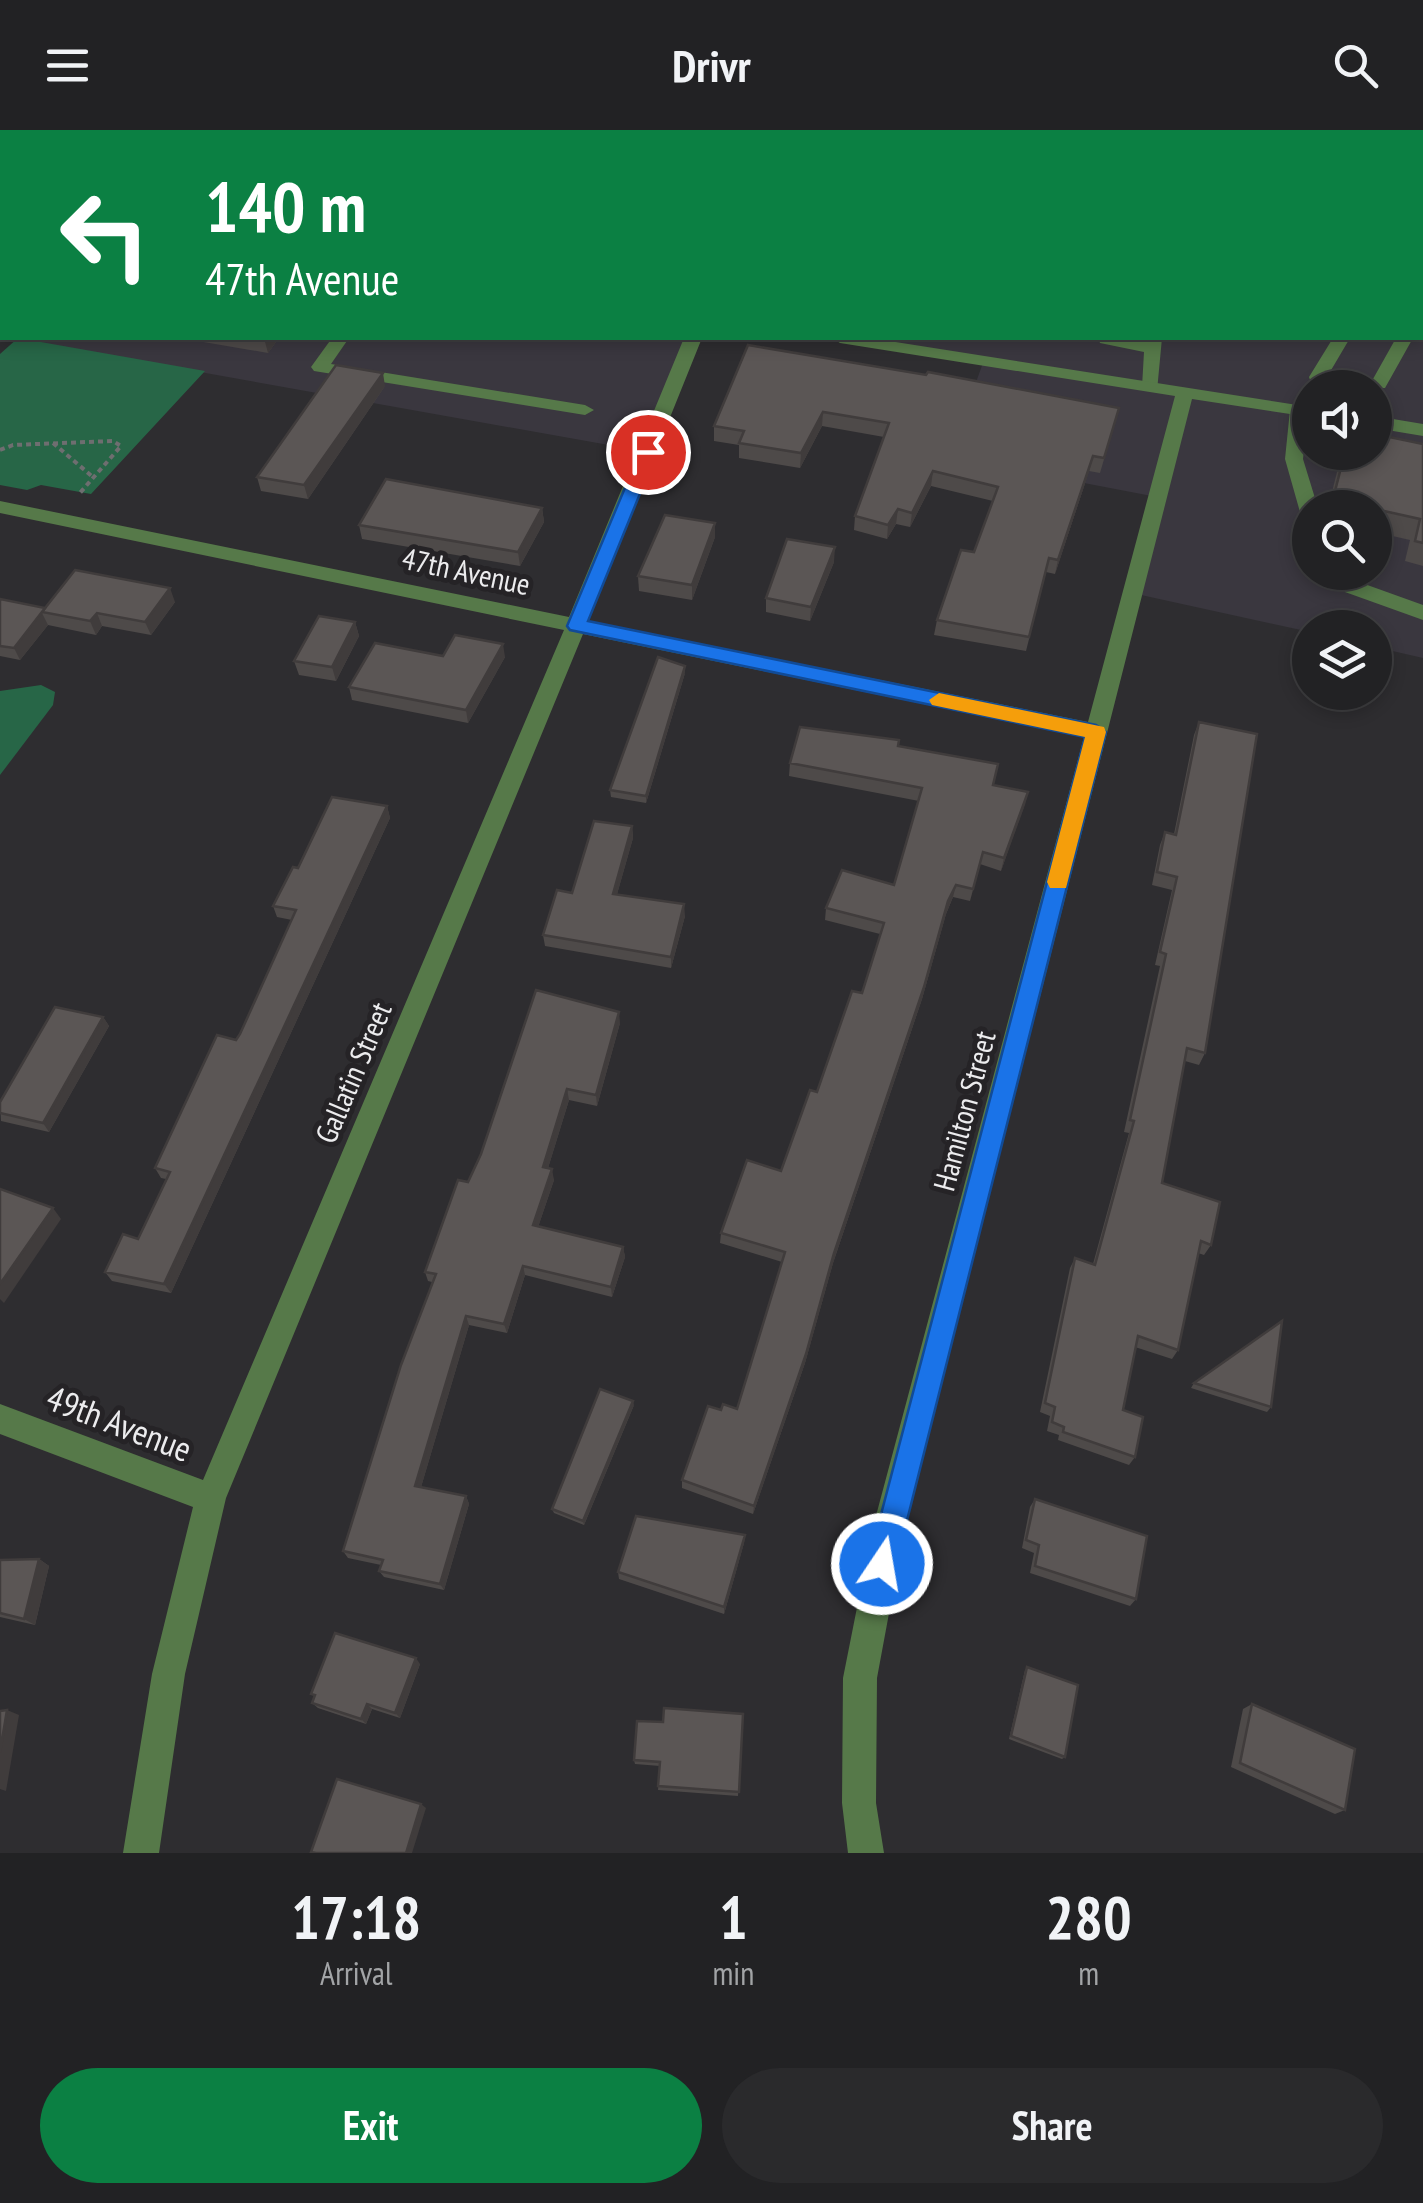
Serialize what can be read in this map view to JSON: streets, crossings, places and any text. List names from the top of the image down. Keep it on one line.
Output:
{"streets":{"street":["47th Avenue","Gallatin Street","Hamilton Street","49th Avenue"]},"crossings":[["47th Avenue","Gallatin Street"],["47th Avenue","Hamilton Street"],["Gallatin Street","49th Avenue"]],"page":{"header":"Drivr","turn":["140 m","47th Avenue"],"eta":["17:18","Arrival","1","min","280","m"],"buttons":["Exit","Share"]}}
